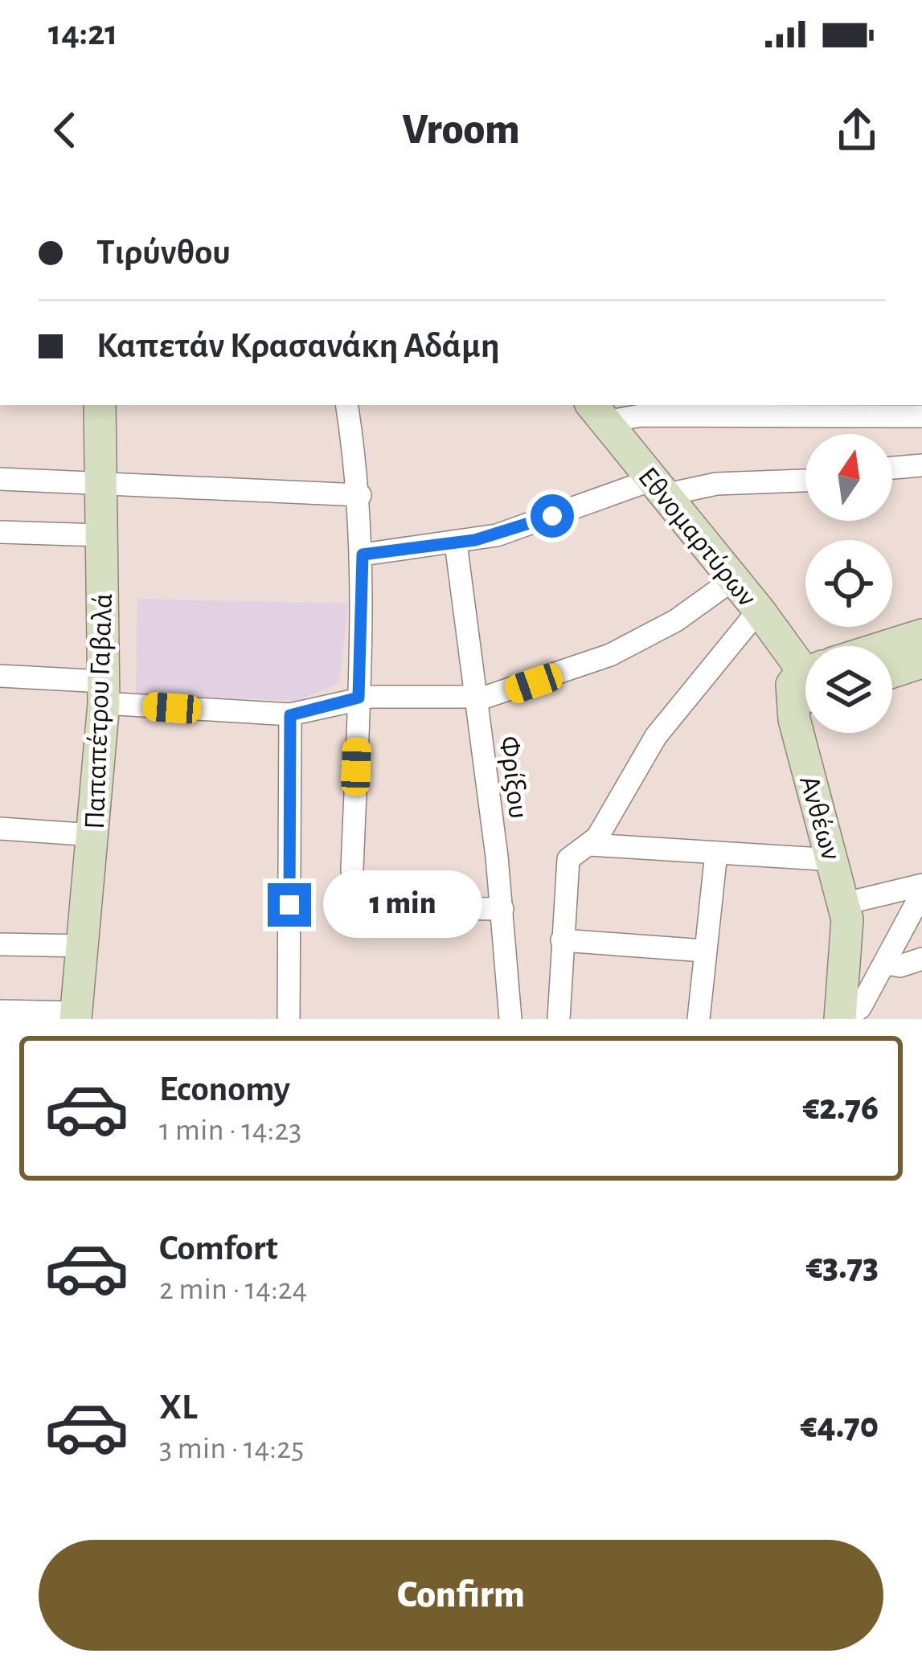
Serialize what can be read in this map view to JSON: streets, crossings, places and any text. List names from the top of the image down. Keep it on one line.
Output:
{"streets":{"street":["Εθνομαρτύρων","Παπαπέτρου Γαβαλά","Φρίξου","Ανθέων"]},"north":"top","page":{"status":"14:21","header":"Vroom","banner":["Τιρύνθου","Καπετάν Κρασανάκη Αδάμη"],"bubble":"1 min","list":[{"name":"Economy","note":"1 min · 14:23","value":"€2.76"},{"name":"Comfort","note":"2 min · 14:24","value":"€3.73"},{"name":"XL","note":"3 min · 14:25","value":"€4.70"}],"buttons":"Confirm"}}
